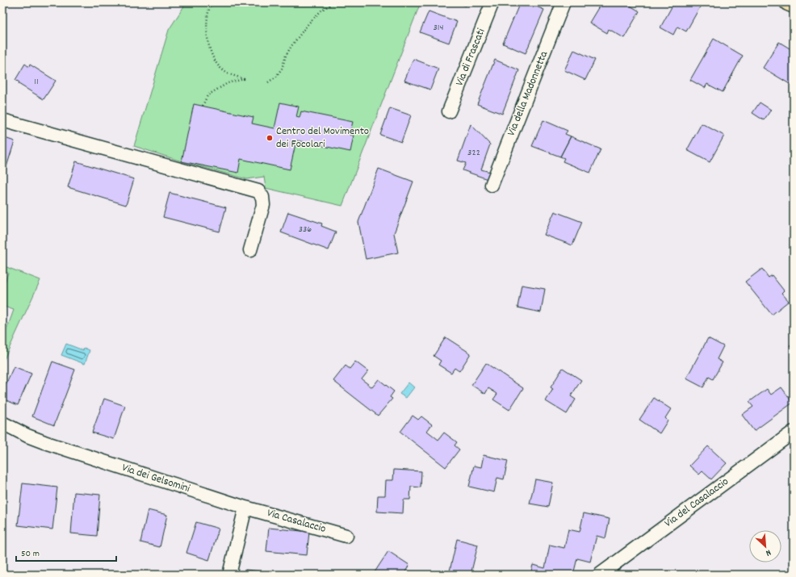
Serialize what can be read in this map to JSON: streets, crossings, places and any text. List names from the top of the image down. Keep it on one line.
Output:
{"streets":{"street":["Via di Frascati","Via della Madonnetta","Via dei Gelsomini","Via del Casalaccio","Via Casalaccio"]},"crossings":[["Via dei Gelsomini","Via Casalaccio"]],"places":["Centro del Movimento dei Focolari"],"house_numbers":["314","11","322","336"],"scale_bar":"50 m","north":"bottom right"}
